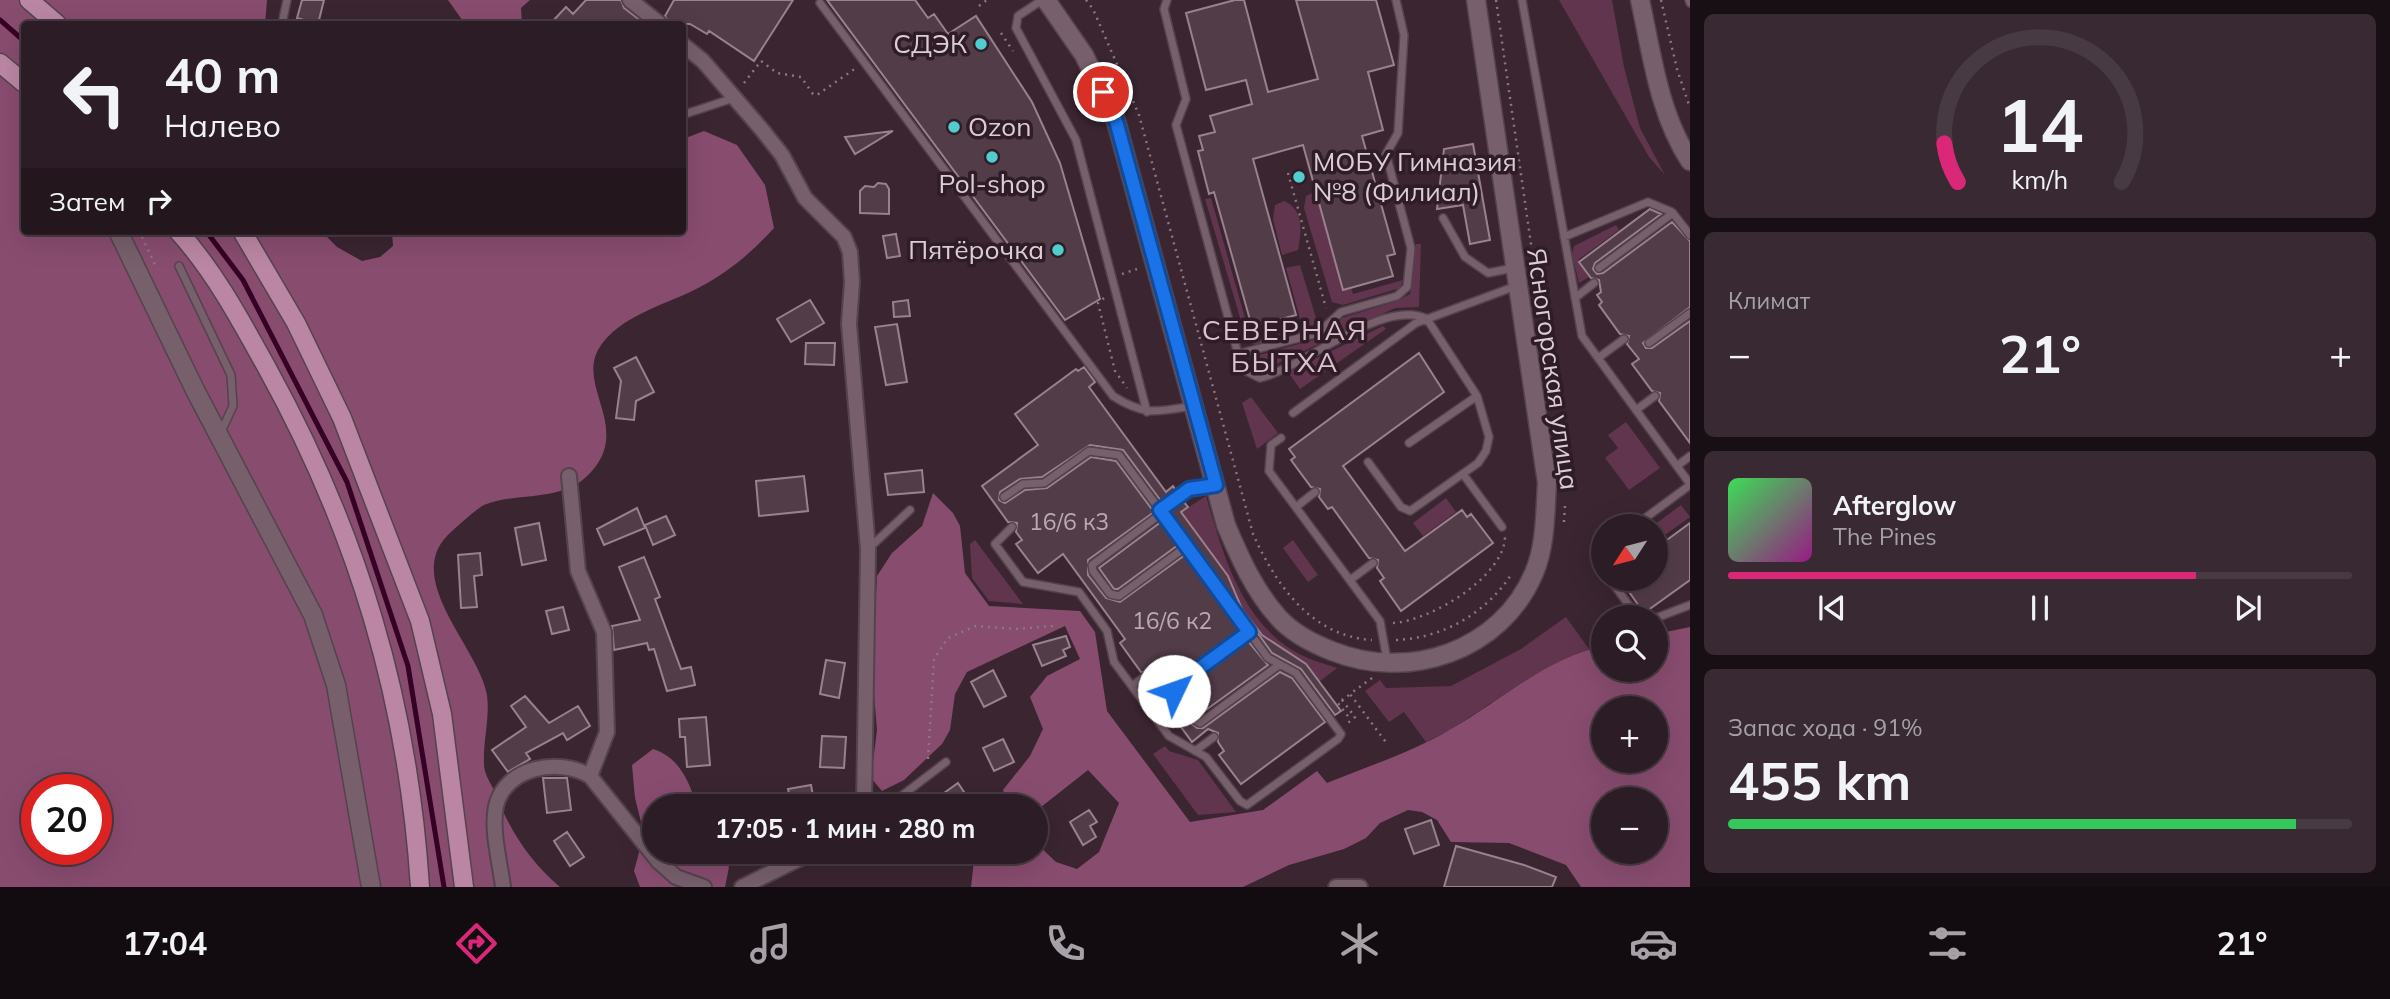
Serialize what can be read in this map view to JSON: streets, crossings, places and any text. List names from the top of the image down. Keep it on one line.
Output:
{"streets":{"street":["Ясногорская улица"]},"districts":["СЕВЕРНАЯ БЫТХА"],"places":["СДЭК","Ozon","Pol-shop","МОБУ Гимназия №8 (Филиал)","Пятёрочка"],"house_numbers":["16/6 к3","16/6 к2"],"north":"bottom left","page":{"turn":["40 m","Налево"],"then":"Затем","tile":["Климат",["Запас хода · 91%","455 km"]],"heat":["−","21°","+"],"song":["Afterglow","The Pines"],"map_buttons":["+","−"],"limit":"20","trip":"17:05 · 1 мин · 280 m","tabs":["17:04","21°"],"gauge":["14","km/h"]}}
